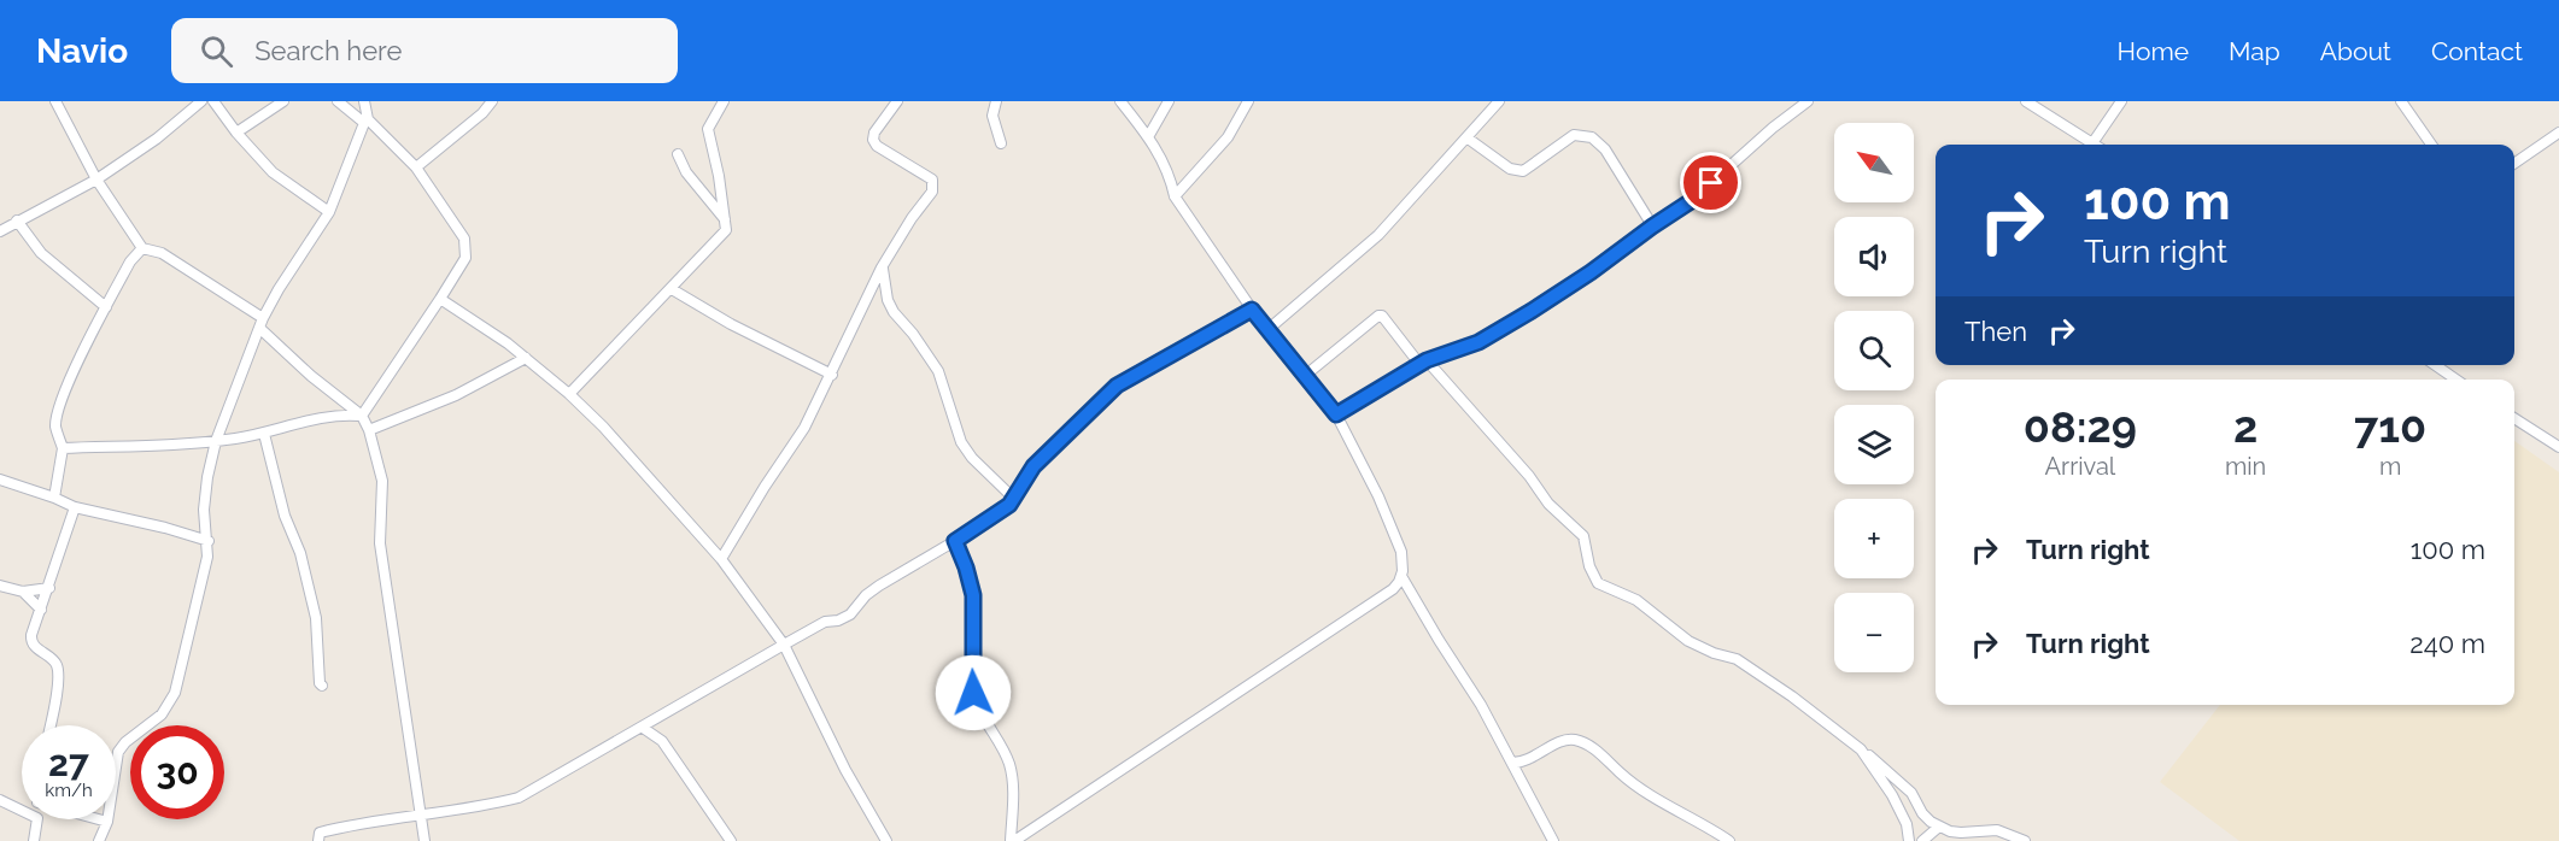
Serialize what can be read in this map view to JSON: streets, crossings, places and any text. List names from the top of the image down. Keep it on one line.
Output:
{"north":"top left","page":{"header":"Navio","search":"Search here","nav":["Home","Map","About","Contact"],"map_buttons":["+","−"],"turn":["100 m","Turn right"],"then":"Then","eta":["08:29","Arrival","2","min","710","m"],"list":[{"name":"Turn right","value":"100 m"},{"name":"Turn right","value":"240 m"}],"speed":"27 km/h","limit":"30"}}
